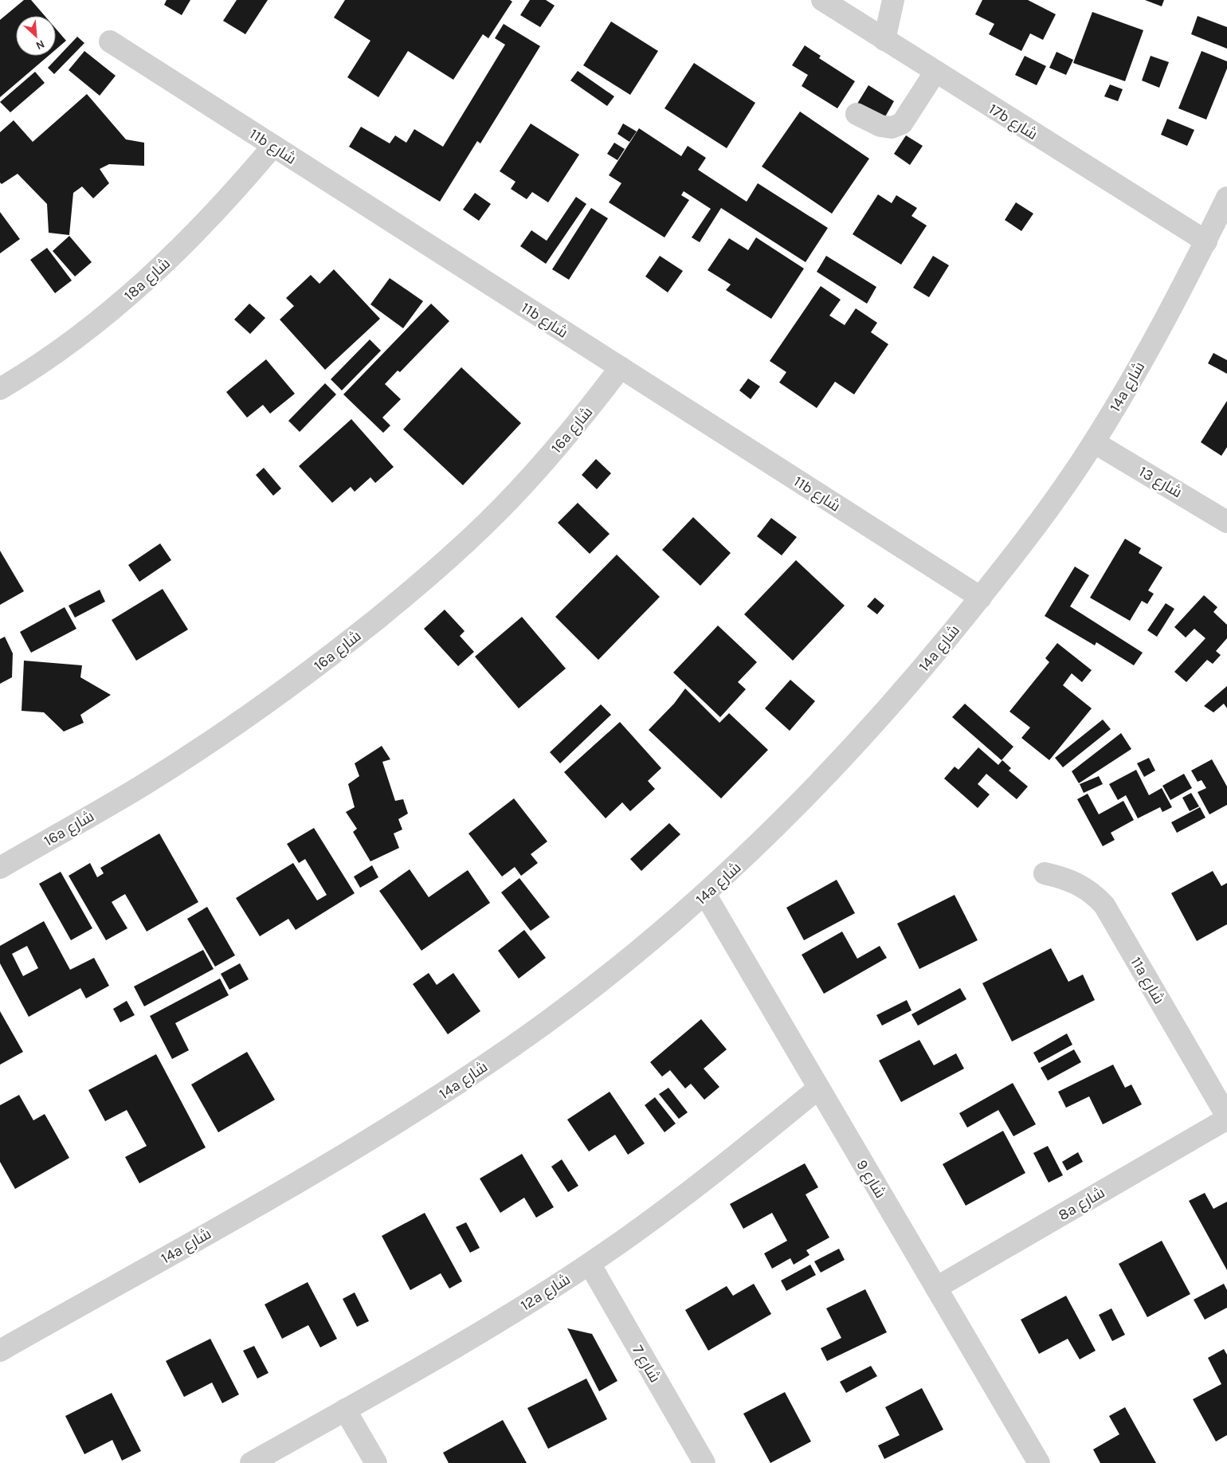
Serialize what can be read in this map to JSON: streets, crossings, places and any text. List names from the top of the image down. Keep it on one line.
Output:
{"streets":{"street":["17b شارع","11b شارع","18a شارع","14a شارع","16a شارع","شارع 13","11a شارع","شارع 9","8a شارع","12a شارع","شارع 7"]},"crossings":[["17b شارع","14a شارع"],["11b شارع","18a شارع"],["11b شارع","14a شارع"],["11b شارع","16a شارع"],["14a شارع","شارع 13"],["14a شارع","شارع 9"],["11a شارع","8a شارع"],["شارع 9","8a شارع"],["شارع 9","12a شارع"],["12a شارع","شارع 7"]],"north":"bottom right"}
